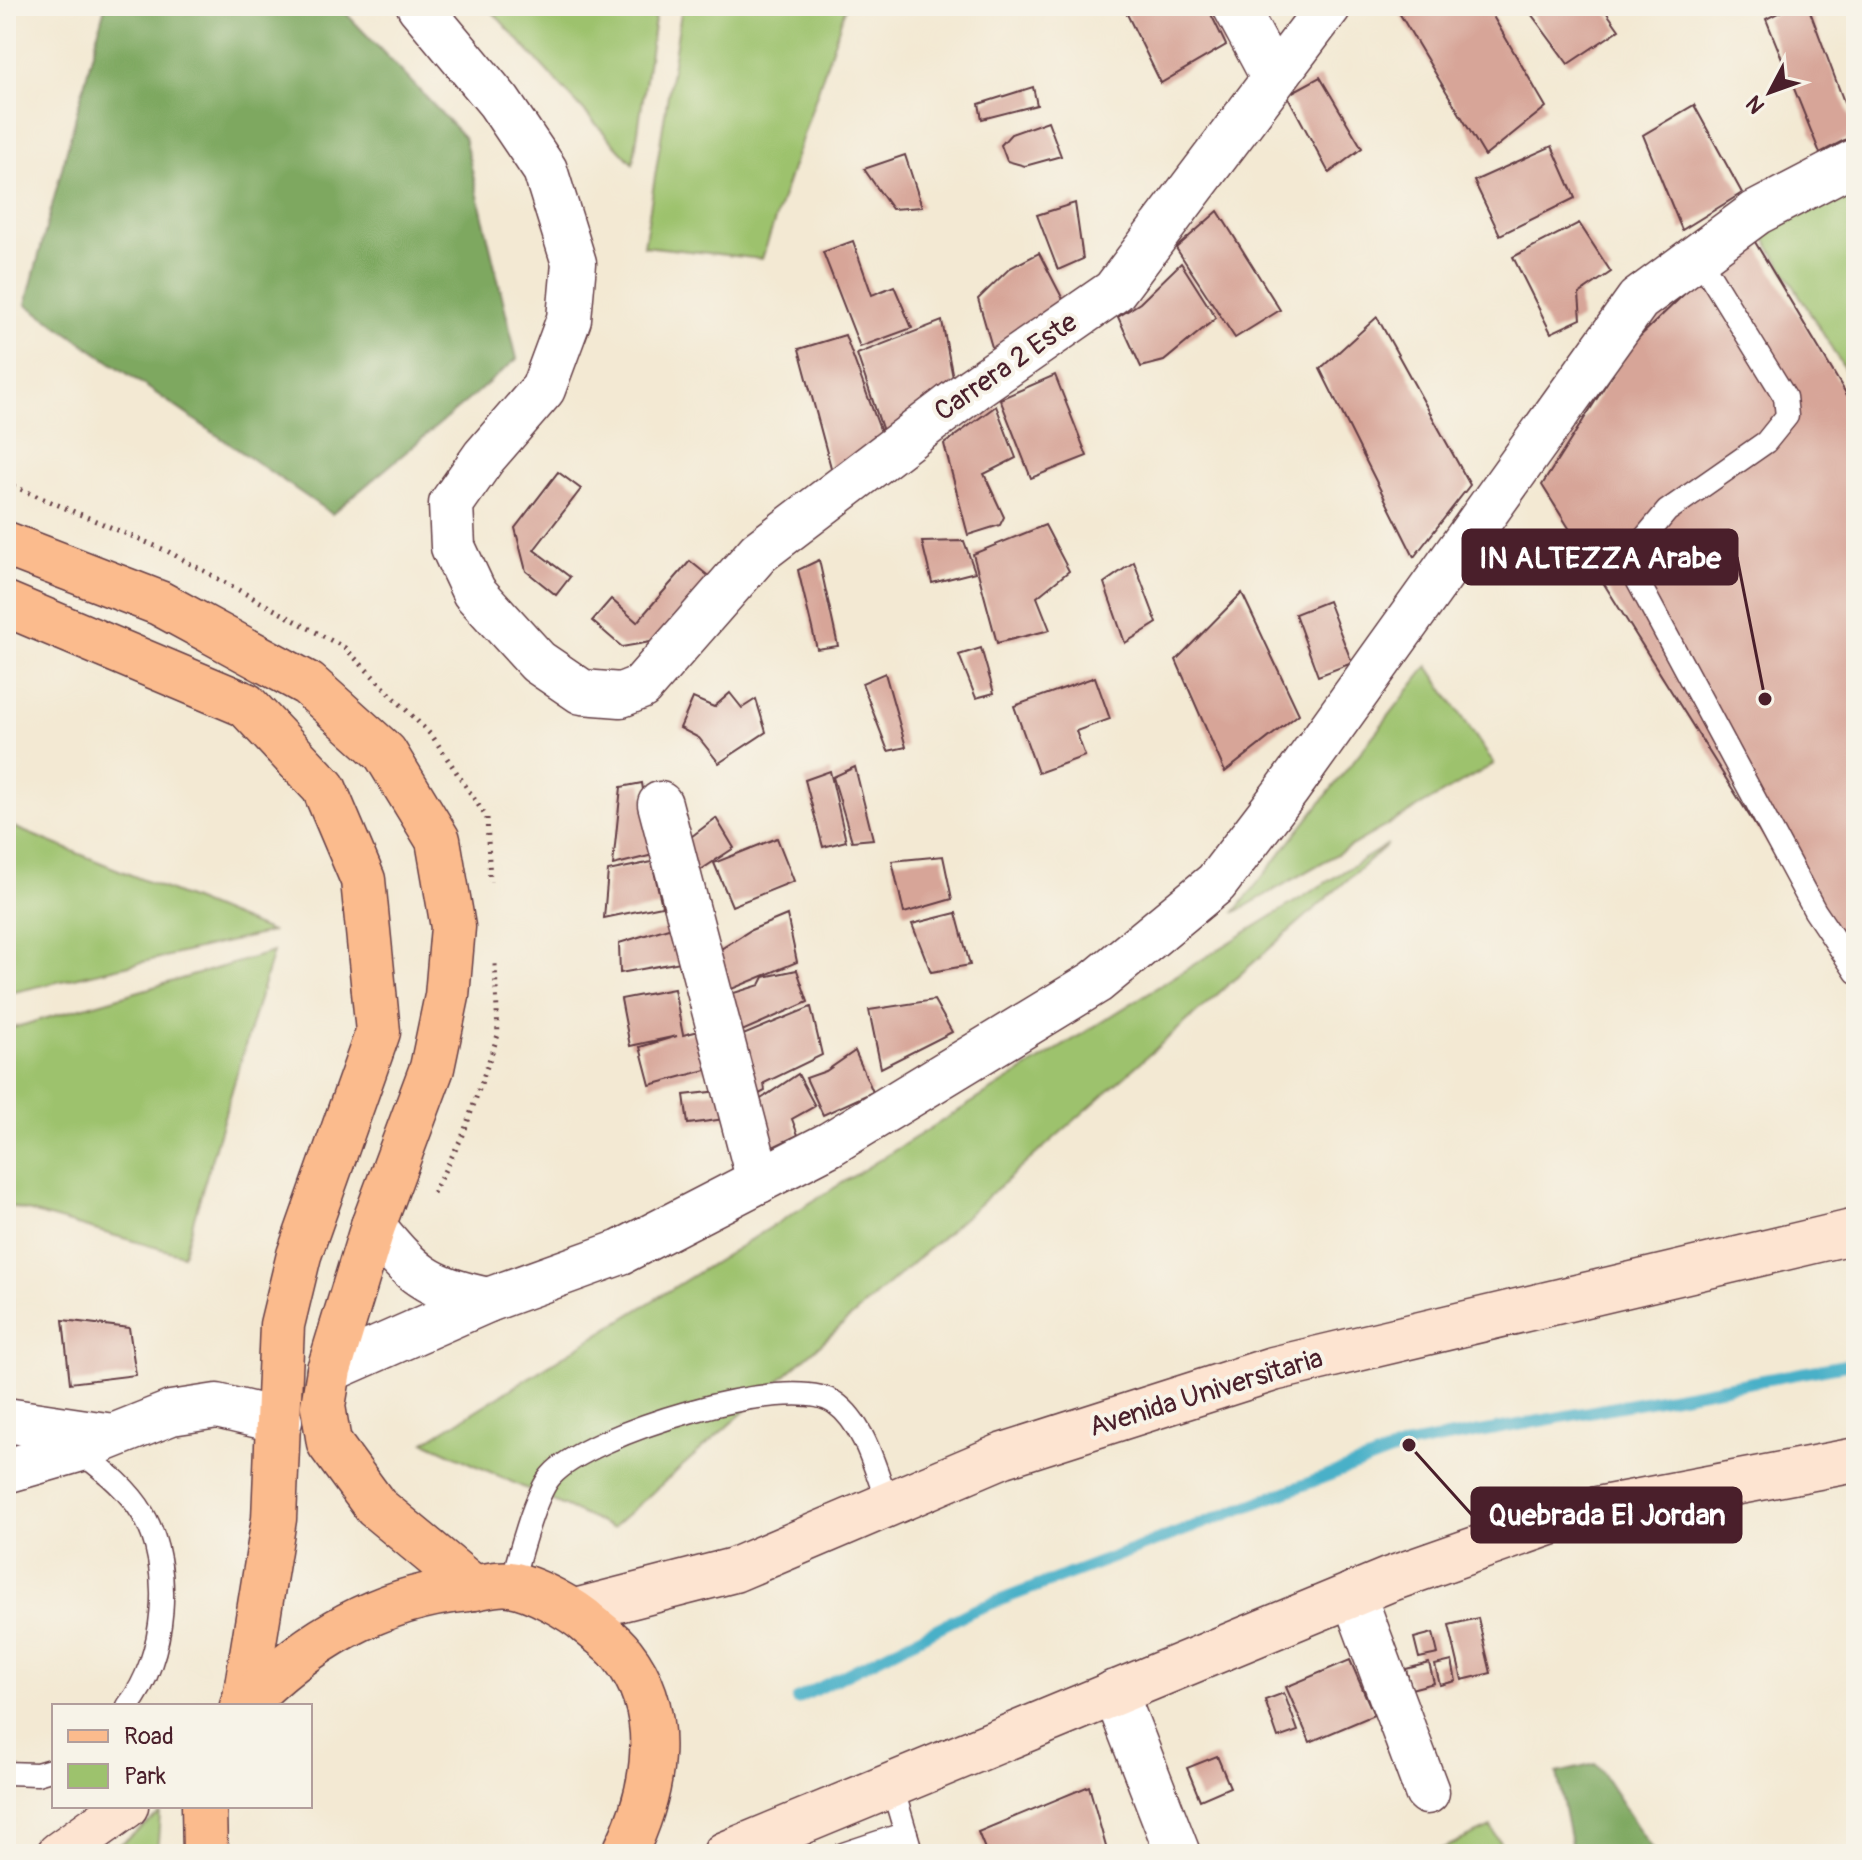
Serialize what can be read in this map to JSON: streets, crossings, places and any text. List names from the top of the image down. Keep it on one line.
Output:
{"streets":{"main road":["Avenida Universitaria"],"street":["Carrera 2 Este"]},"places":["IN ALTEZZA Arabe","Quebrada El Jordan"],"legend":["Road","Park"],"north":"bottom left"}
